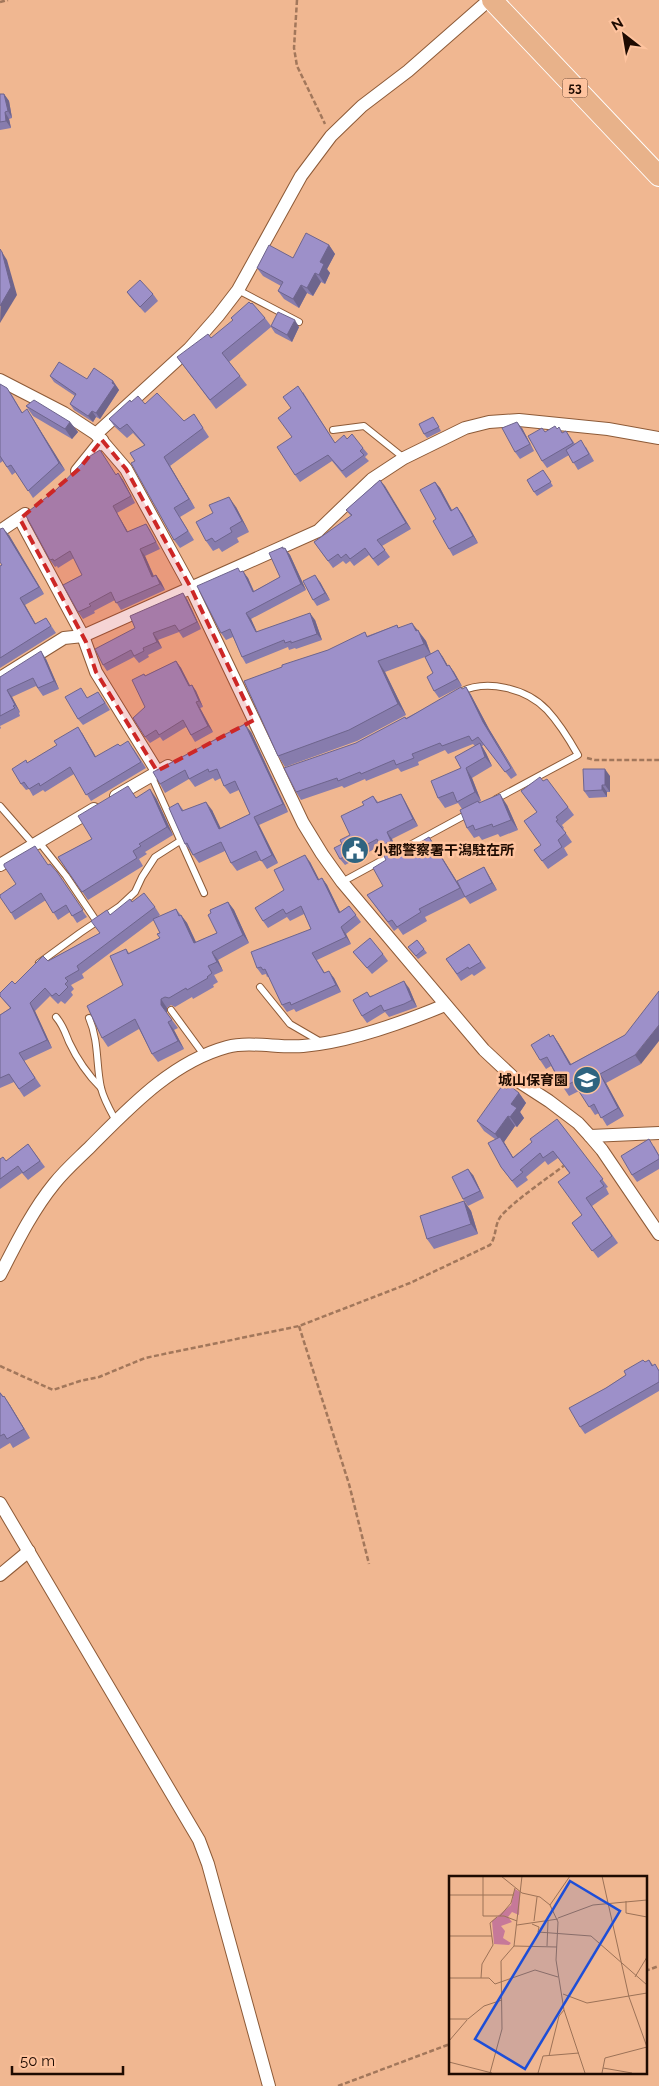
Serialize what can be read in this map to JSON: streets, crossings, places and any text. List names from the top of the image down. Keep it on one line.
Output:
{"streets":{"main road":["53"]},"places":{"public building":["小郡警察署干潟駐在所"],"school or university":["城山保育園"]},"scale_bar":"50 m","north":"top left"}
